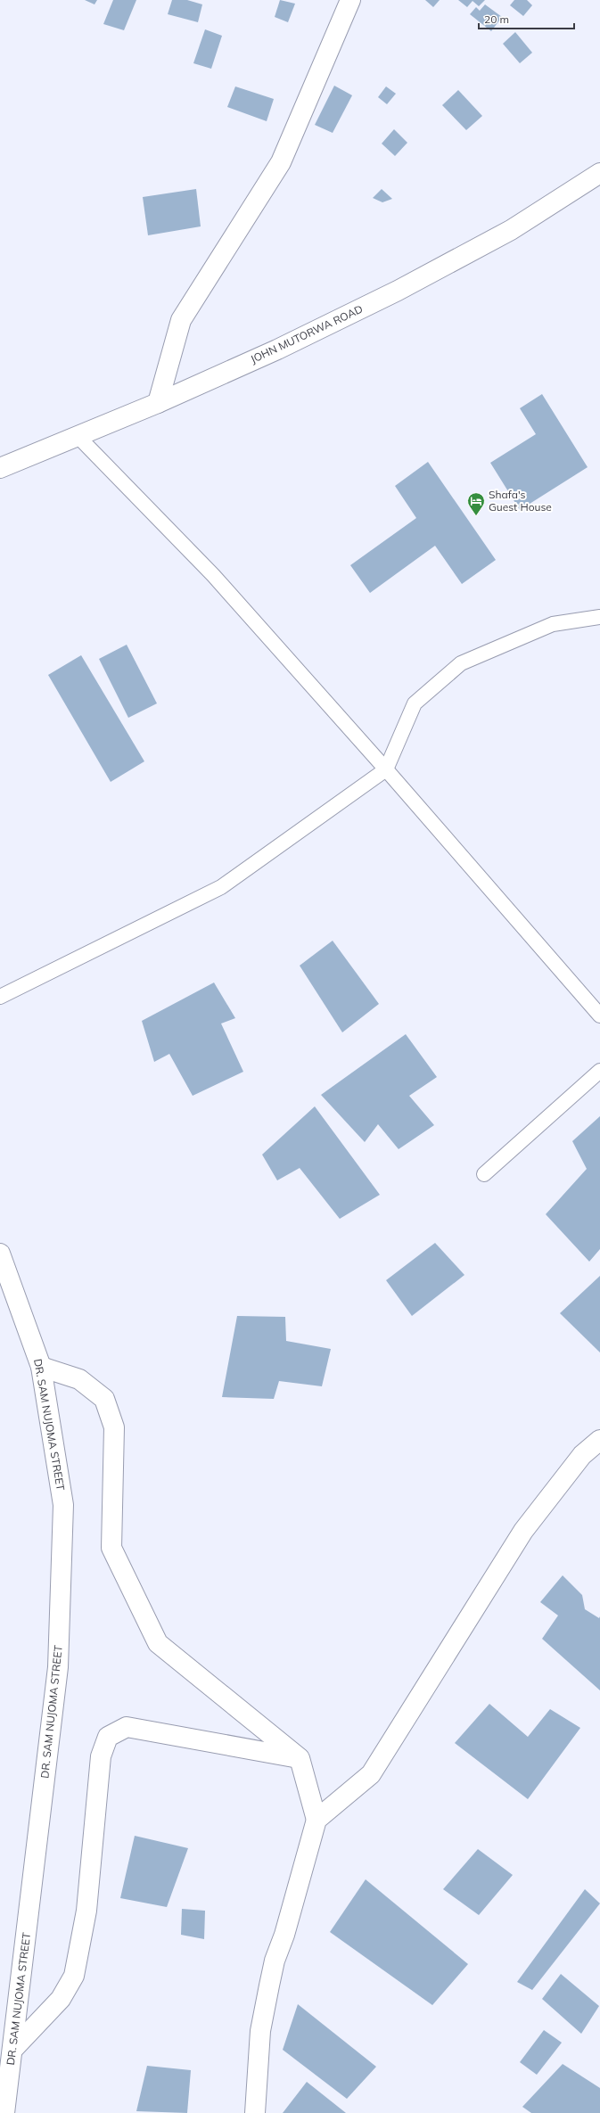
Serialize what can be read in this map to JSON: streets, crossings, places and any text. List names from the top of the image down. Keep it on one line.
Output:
{"streets":{"street":["JOHN MUTORWA ROAD","DR. SAM NUJOMA STREET"]},"places":{"hotel":["Shafa's Guest House"]},"scale_bar":"20 m"}
